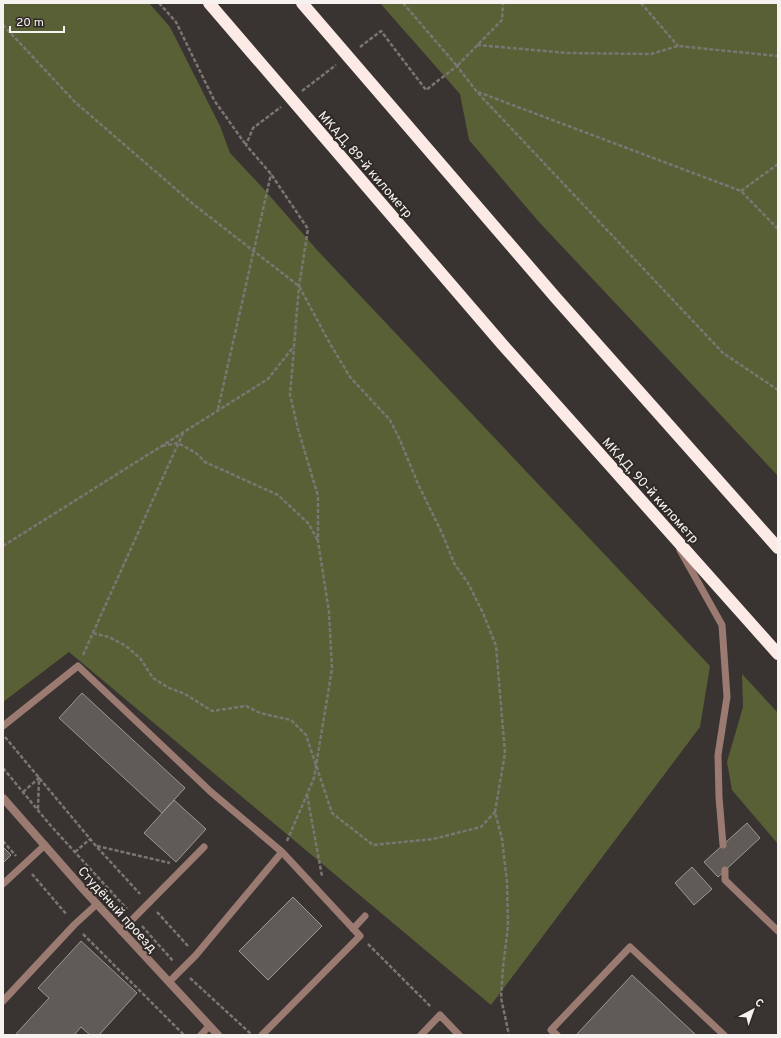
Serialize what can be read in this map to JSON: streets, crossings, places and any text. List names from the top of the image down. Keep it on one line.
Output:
{"streets":{"highway":["МКАД, 89-й километр","МКАД, 90-й километр"],"street":["Студёный проезд"]},"crossings":[["МКАД, 89-й километр","МКАД, 90-й километр"]],"scale_bar":"20 m","north":"top right"}
